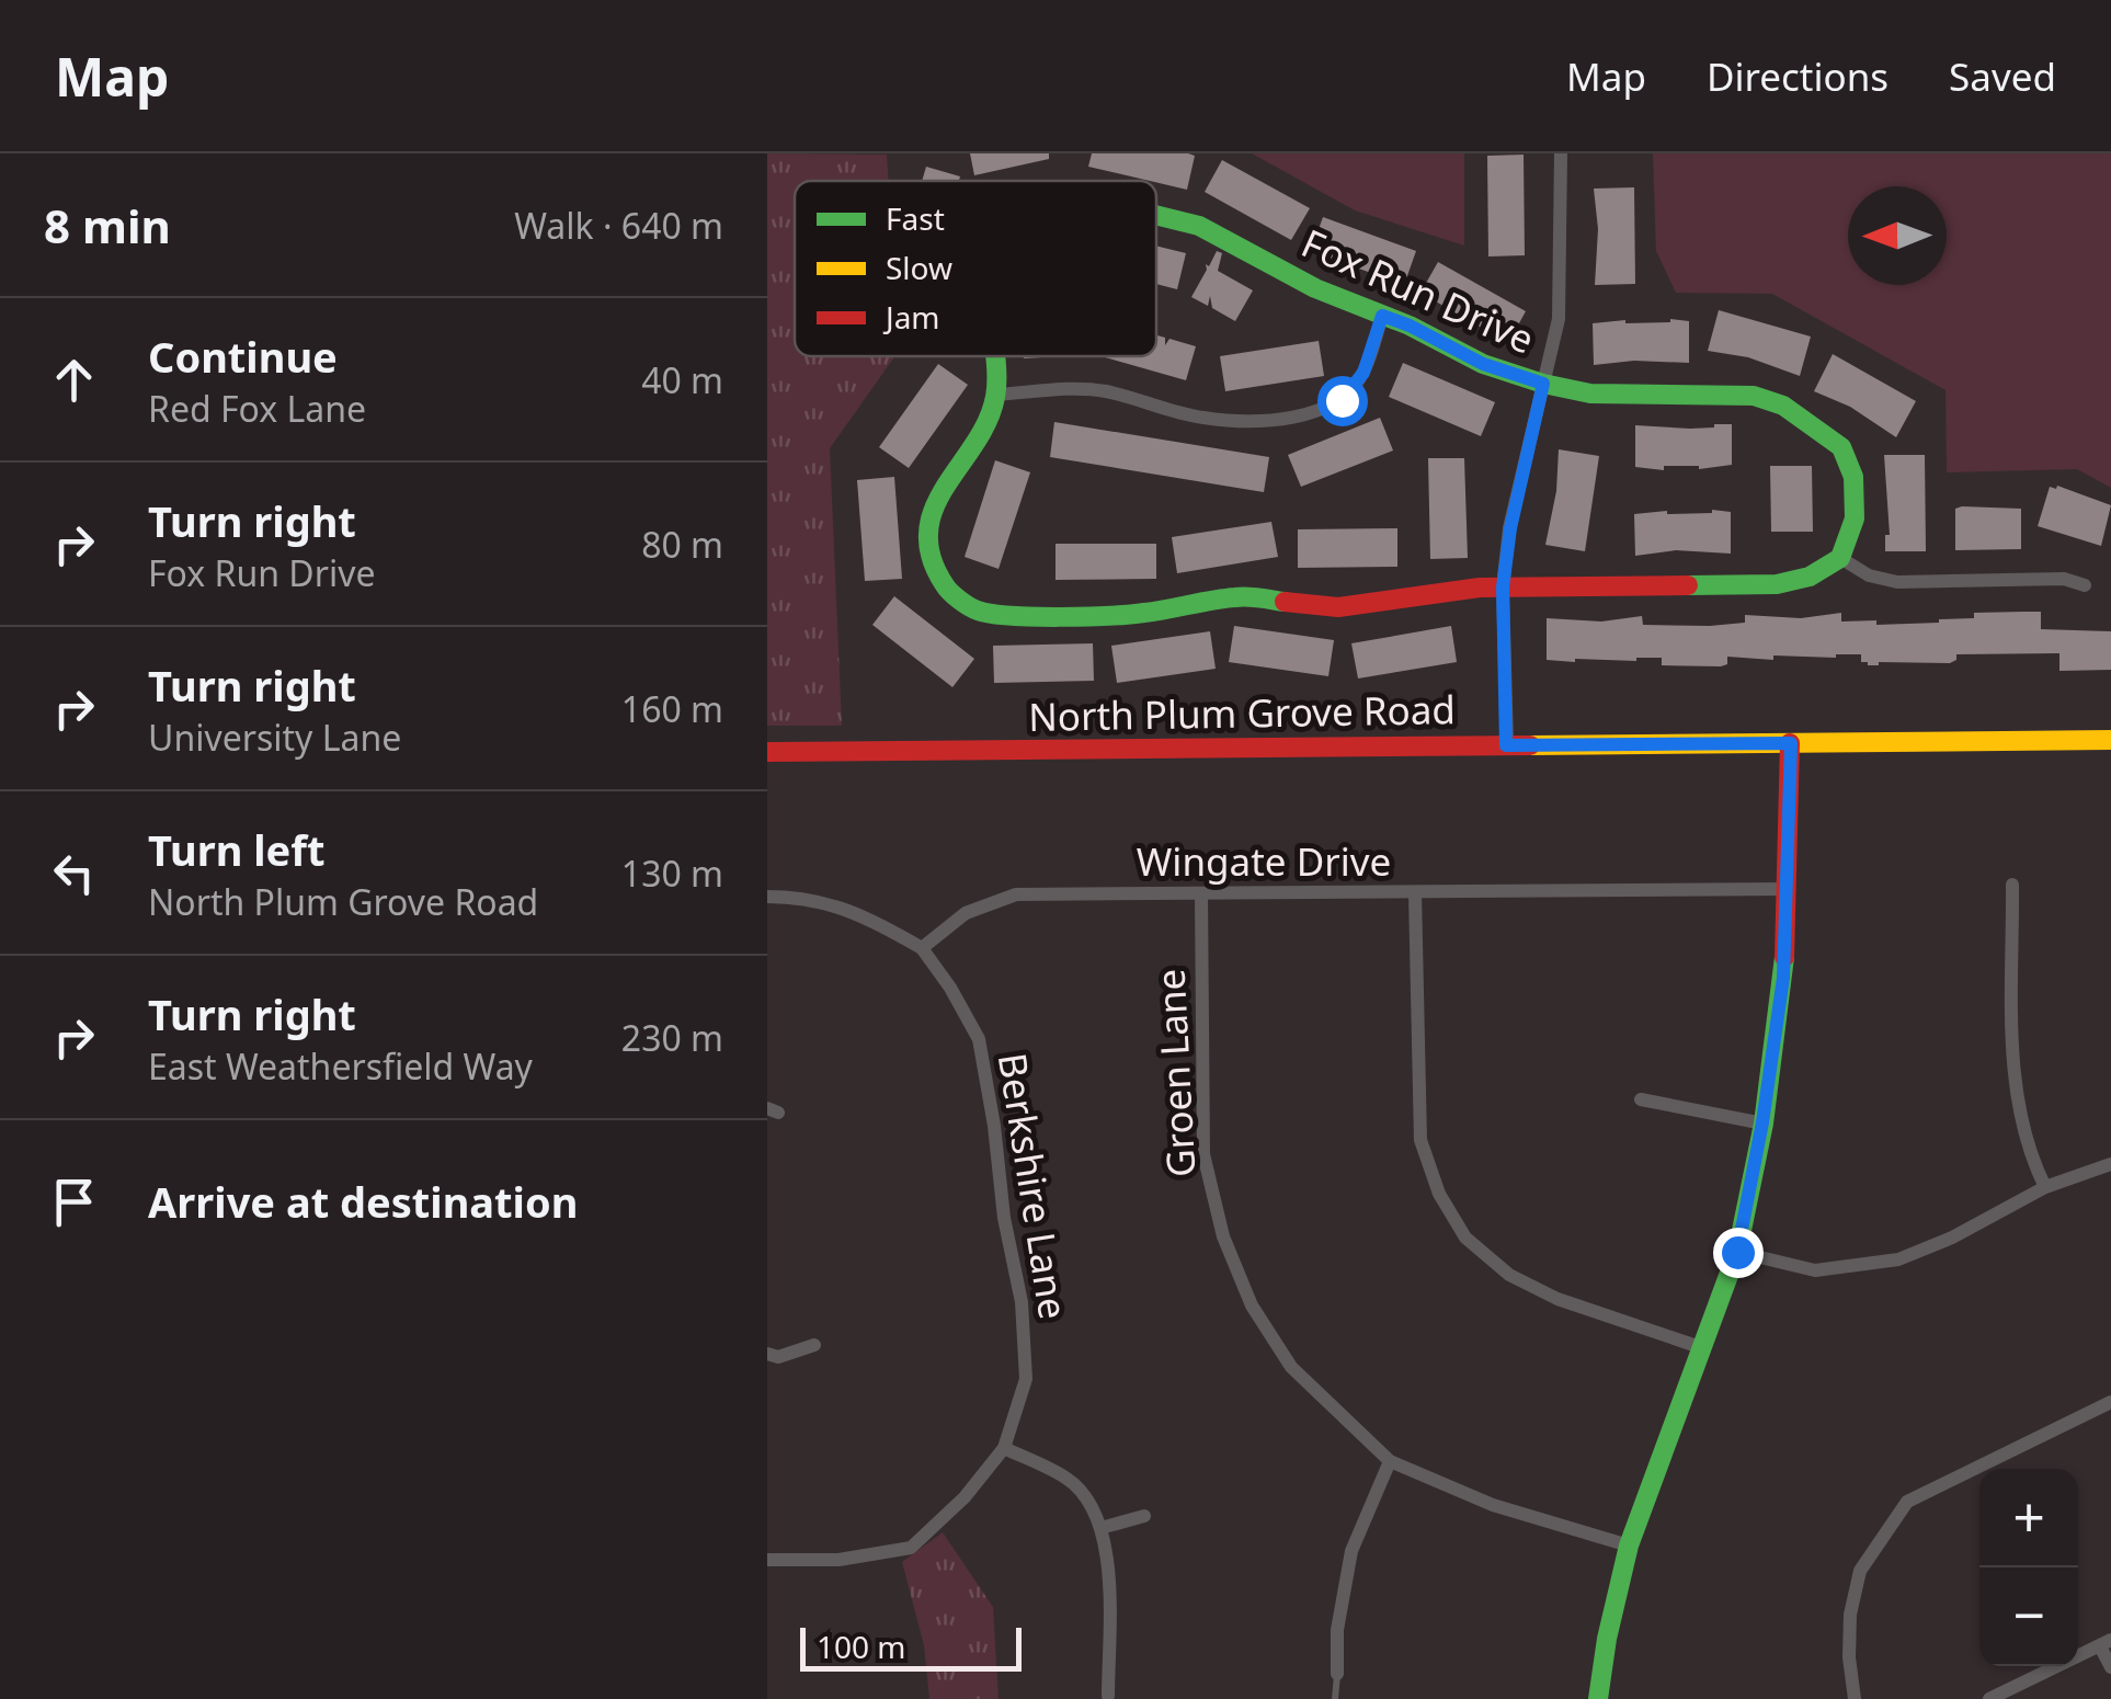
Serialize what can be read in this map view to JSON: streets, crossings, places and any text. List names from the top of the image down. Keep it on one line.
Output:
{"streets":{"street":["Fox Run Drive","North Plum Grove Road","Wingate Drive","Groen Lane","Berkshire Lane"]},"crossings":[["Wingate Drive","Groen Lane"],["Wingate Drive","Berkshire Lane"]],"legend":["Fast","Slow","Jam"],"scale_bar":"100 m","north":"left","page":{"header":"Map","nav":["Map","Directions","Saved"],"heading":["8 min","Walk · 640 m"],"list":[["Continue","Red Fox Lane","40 m"],["Turn right","Fox Run Drive","80 m"],["Turn right","University Lane","160 m"],["Turn left","North Plum Grove Road","130 m"],["Turn right","East Weathersfield Way","230 m"],"Arrive at destination"],"map_buttons":["+","−"],"scale":"100 m"}}
